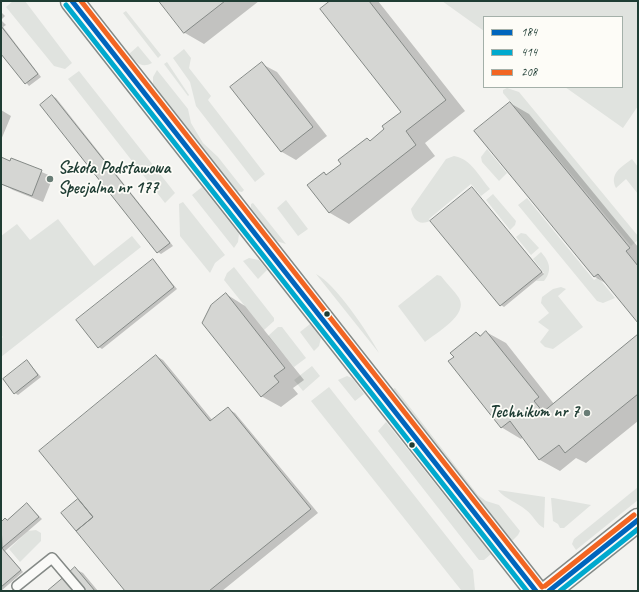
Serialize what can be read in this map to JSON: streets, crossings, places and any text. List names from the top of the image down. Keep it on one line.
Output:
{"places":["Szkoła Podstawowa Specjalna nr 177","Technikum nr 7"],"lines":["transit line 184","transit line 208","transit line 414"],"legend":["184","414","208"]}
